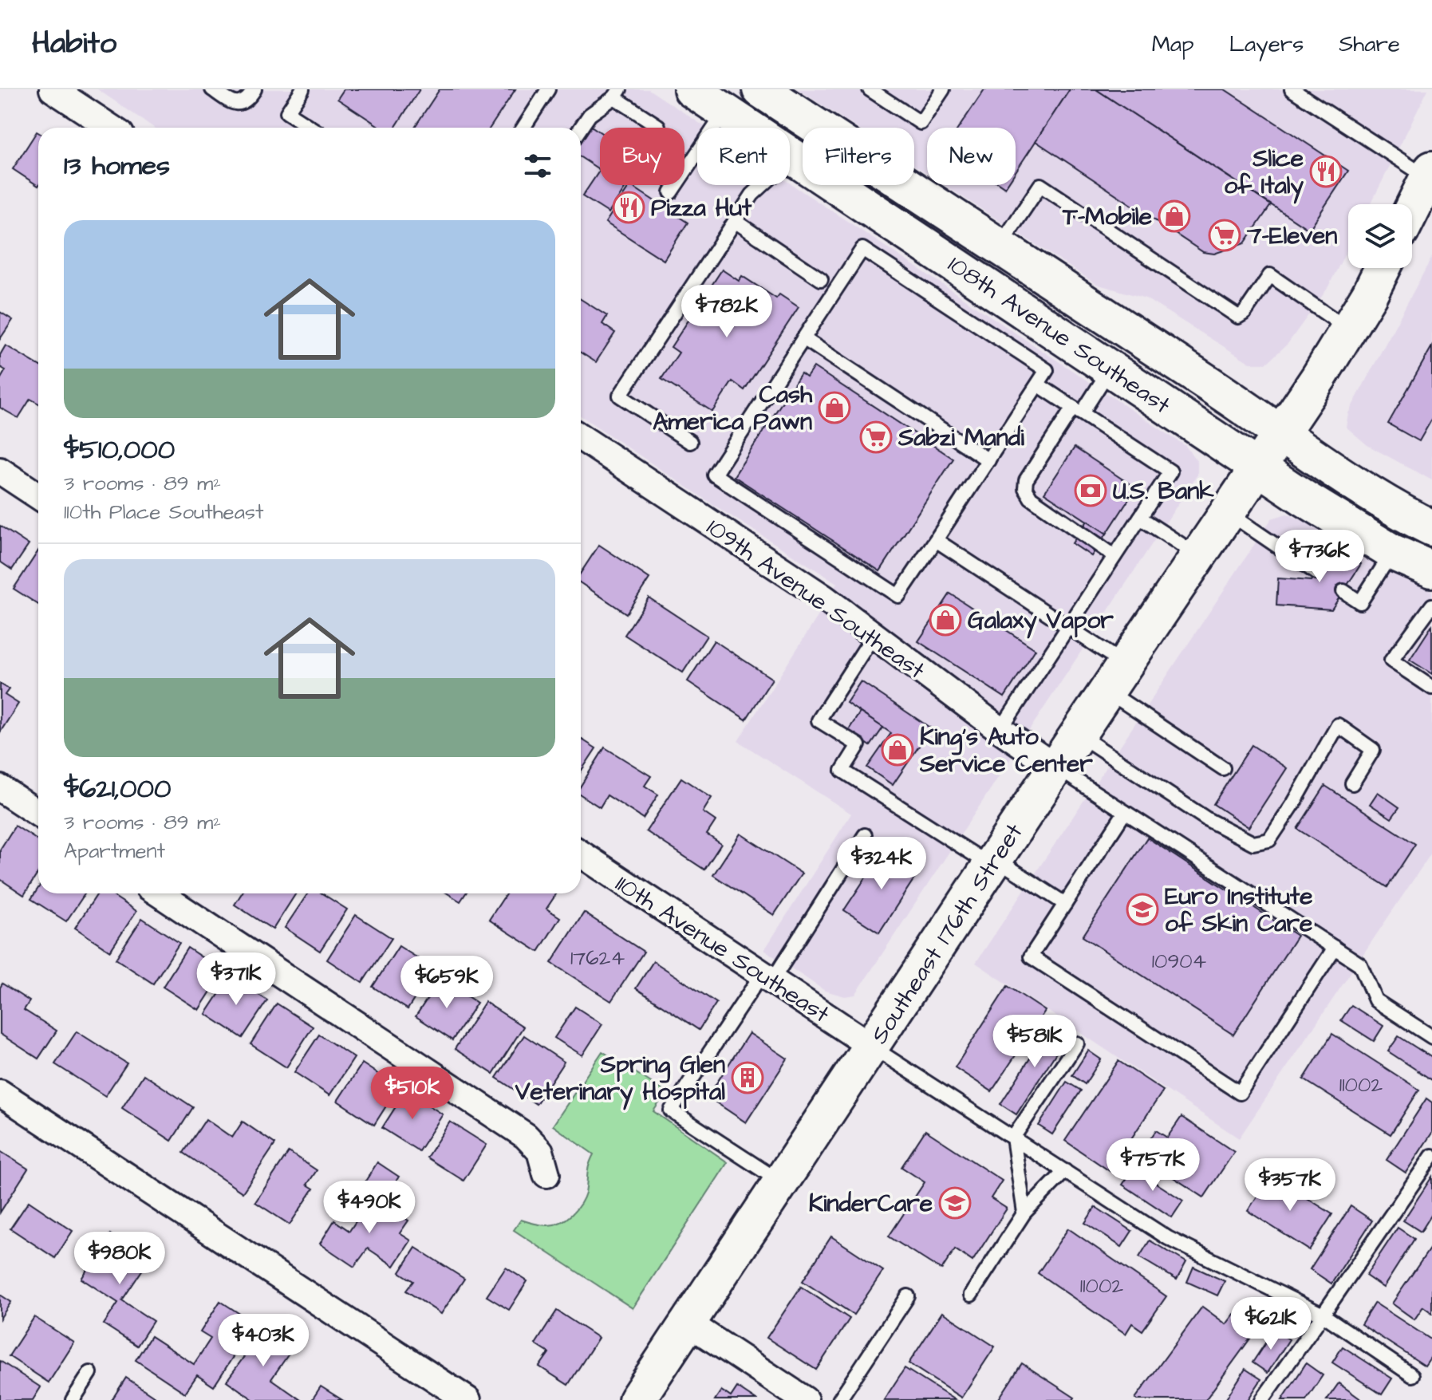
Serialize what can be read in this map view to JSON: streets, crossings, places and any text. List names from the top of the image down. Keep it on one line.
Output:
{"streets":{"main road":["108th Avenue Southeast","Southeast 176th Street"],"street":["109th Avenue Southeast","110th Avenue Southeast"]},"crossings":[["108th Avenue Southeast","Southeast 176th Street"],["109th Avenue Southeast","Southeast 176th Street"],["Southeast 176th Street","110th Avenue Southeast"]],"places":{"restaurant":["Slice of Italy","Pizza Hut"],"shop":["T-Mobile","Cash America Pawn","Galaxy Vapor","King's Auto Service Center"],"supermarket":["7-Eleven","Sabzi Mandi"],"bank":["U.S. Bank"],"school or university":["Euro Institute of Skin Care","KinderCare"],"building":["Spring Glen Veterinary Hospital"]},"house_numbers":["17624","10904","11002","11002"],"page":{"header":"Habito","nav":["Map","Layers","Share"],"chip":["Buy","Rent","Filters","New"],"heading":"13 homes","list":[{"name":"$510,000","note":"3 rooms · 89 m² · 110th Place Southeast"},{"name":"$621,000","note":"3 rooms · 89 m² · Apartment"}],"price":["$782K","$736K","$324K","$371K","$659K","$581K","$510K","$757K","$357K","$490K","$980K","$621K","$403K"]}}
